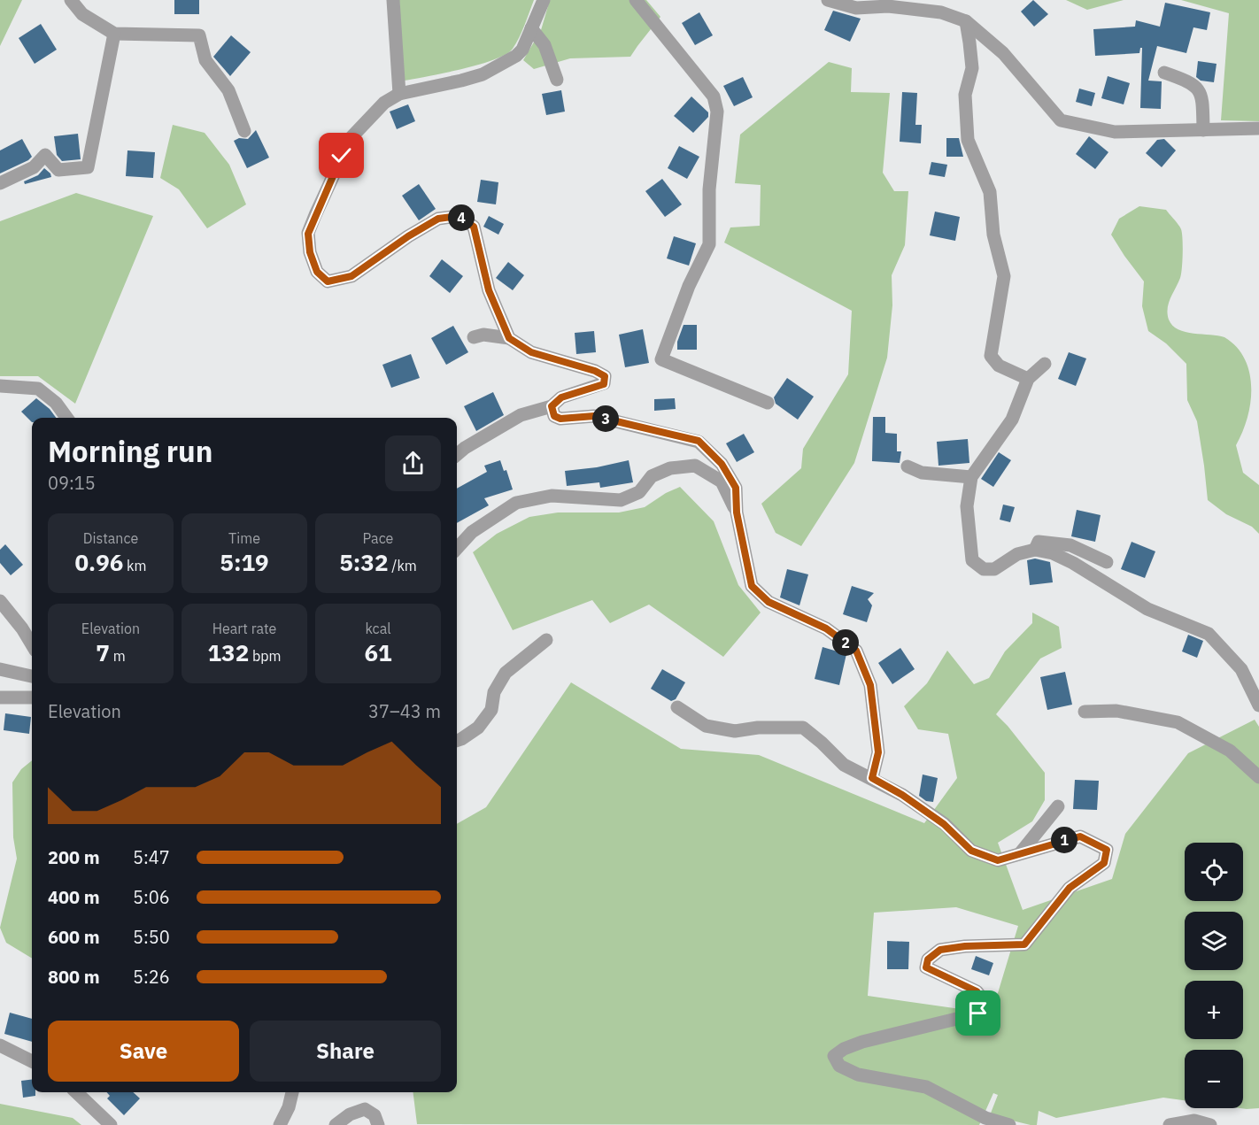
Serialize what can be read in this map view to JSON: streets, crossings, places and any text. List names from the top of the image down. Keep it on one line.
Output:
{"page":{"pins":["4","3","2","1"],"heading":["Morning run","09:15"],"stats":[["Distance","0.96 km"],["Time","5:19"],["Pace","5:32 /km"],["Elevation","7 m"],["Heart rate","132 bpm"],["kcal","61"]],"chart":["Elevation","37–43 m"],"list":[{"name":"200 m","note":"5:47"},{"name":"400 m","note":"5:06"},{"name":"600 m","note":"5:50"},{"name":"800 m","note":"5:26"}],"map_buttons":["+","−"],"buttons":["Save","Share"]}}
